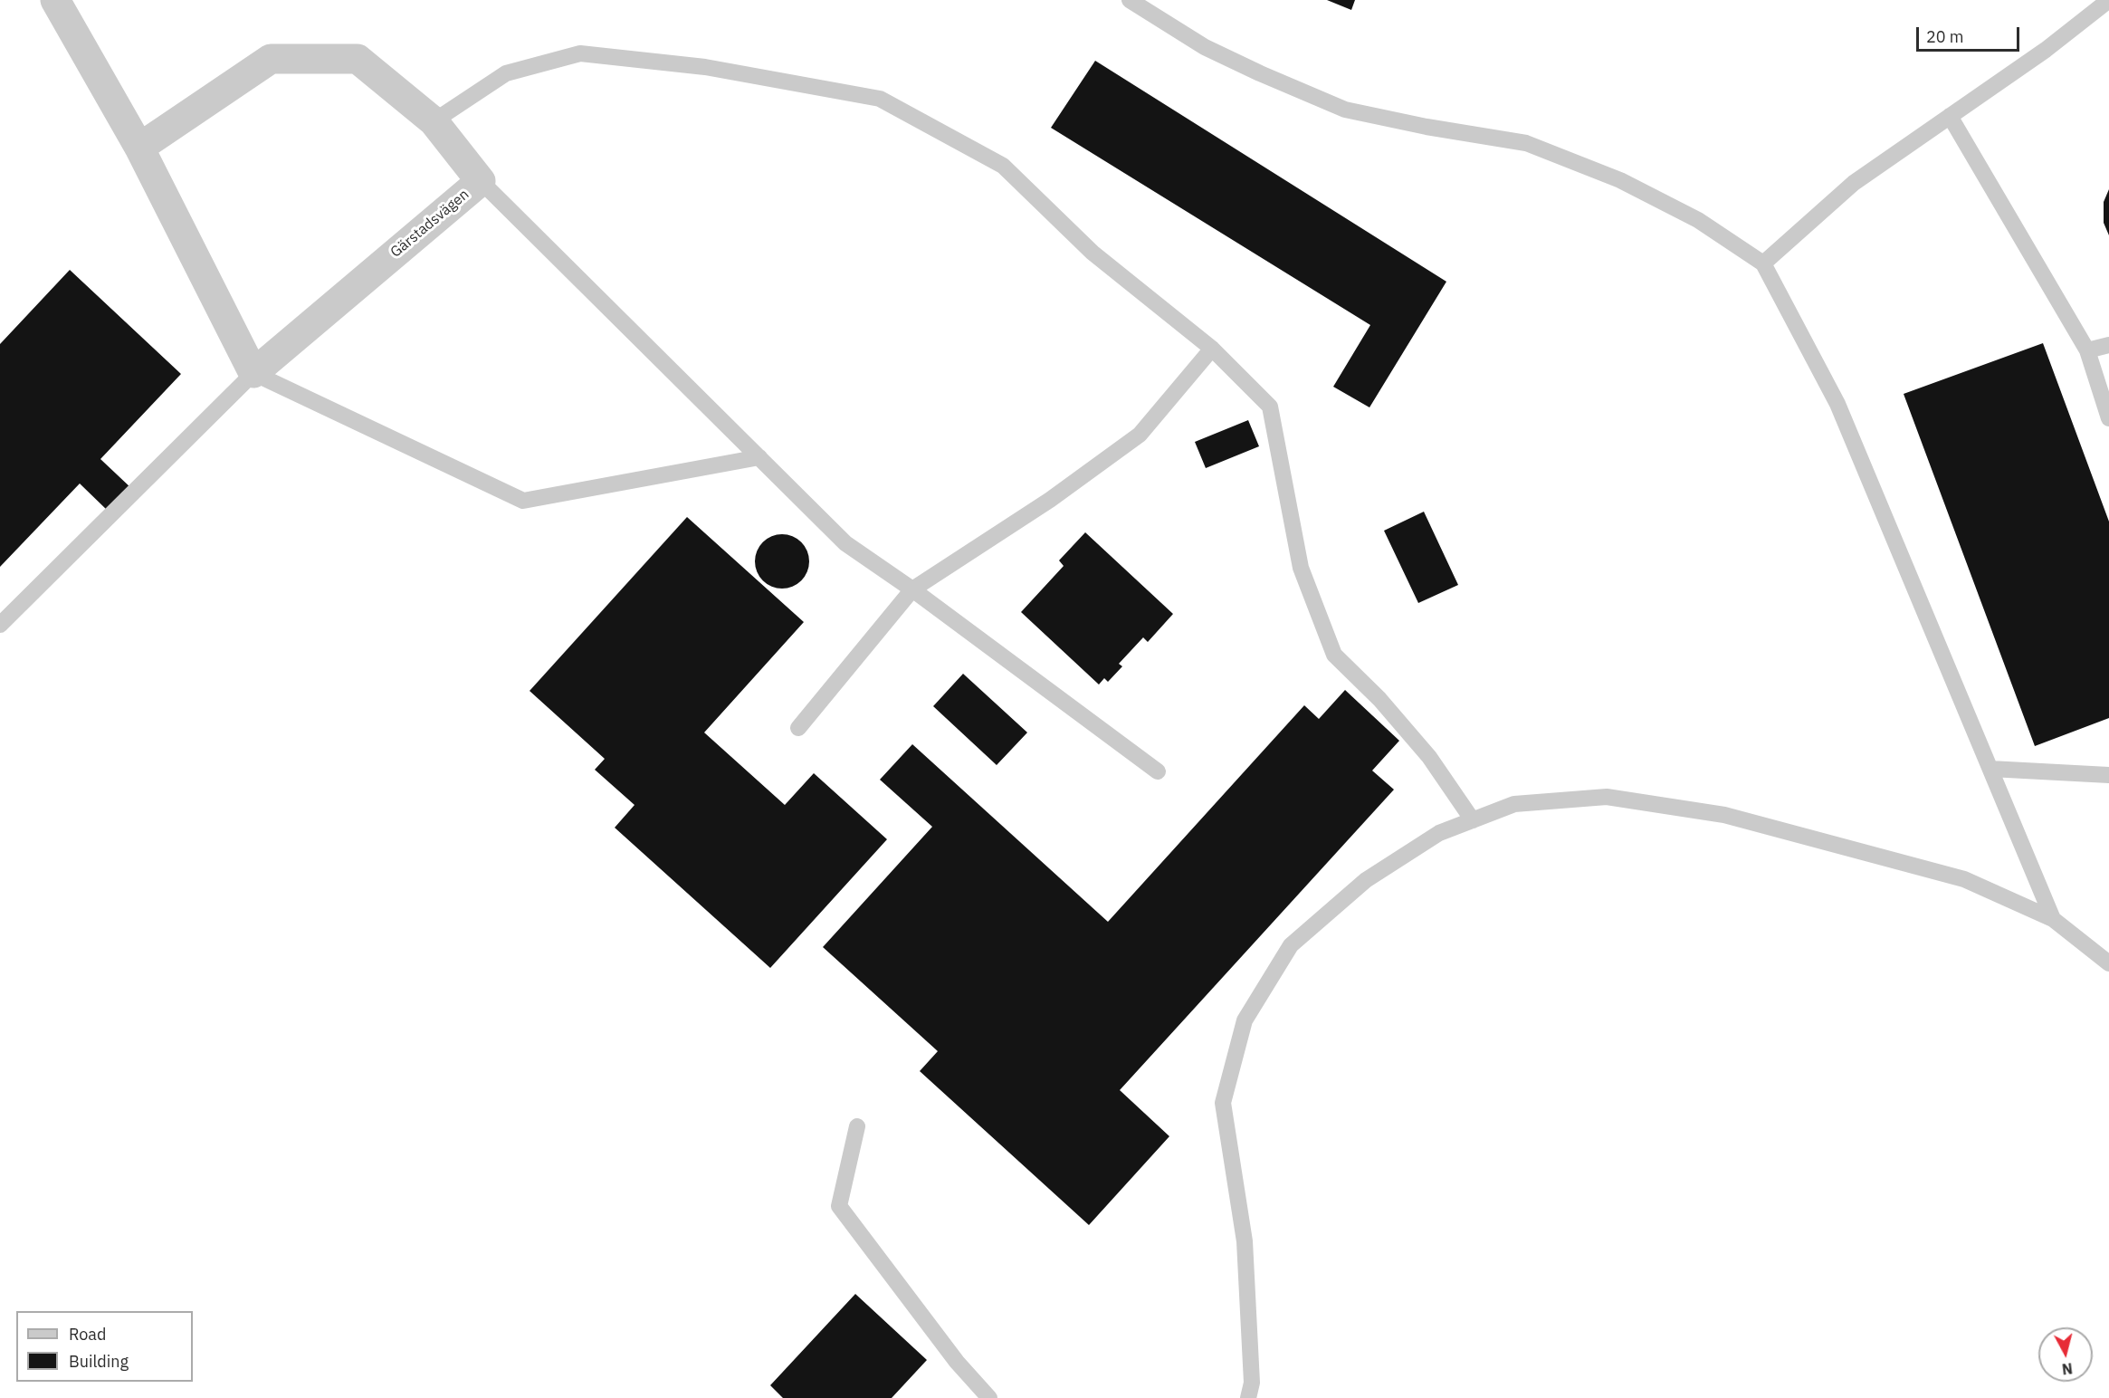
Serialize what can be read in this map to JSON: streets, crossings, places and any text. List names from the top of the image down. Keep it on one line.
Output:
{"streets":{"street":["Gärstadsvägen"]},"legend":["Road","Building"],"scale_bar":"20 m","north":"bottom"}
